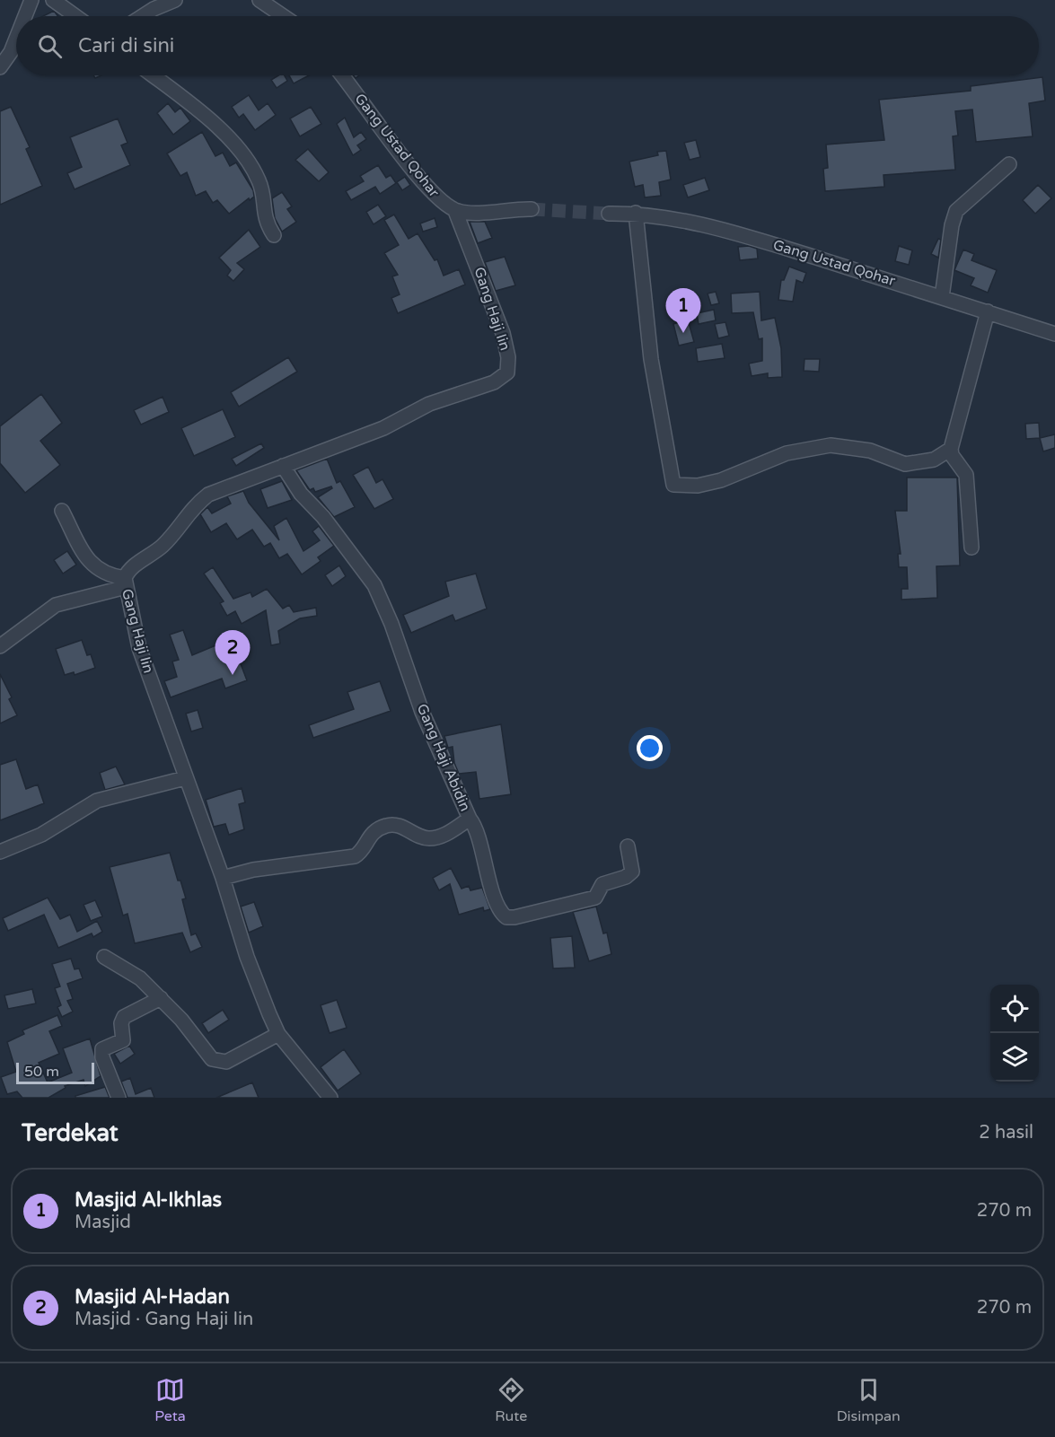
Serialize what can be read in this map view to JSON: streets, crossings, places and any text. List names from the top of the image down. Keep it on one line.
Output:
{"streets":{"street":["Gang Ustad Qohar","Gang Haji Iin","Gang Haji Abidin"]},"crossings":[["Gang Ustad Qohar","Gang Haji Iin"],["Gang Haji Iin","Gang Haji Abidin"]],"scale_bar":"50 m","page":{"search":"Cari di sini","pins":["1","2"],"scale":"50 m","heading":["Terdekat","2 hasil"],"list":[{"mark":"1","name":"Masjid Al-Ikhlas","note":"Masjid","value":"270 m"},{"mark":"2","name":"Masjid Al-Hadan","note":"Masjid · Gang Haji Iin","value":"270 m"}],"nav":["Peta","Rute","Disimpan"]}}
